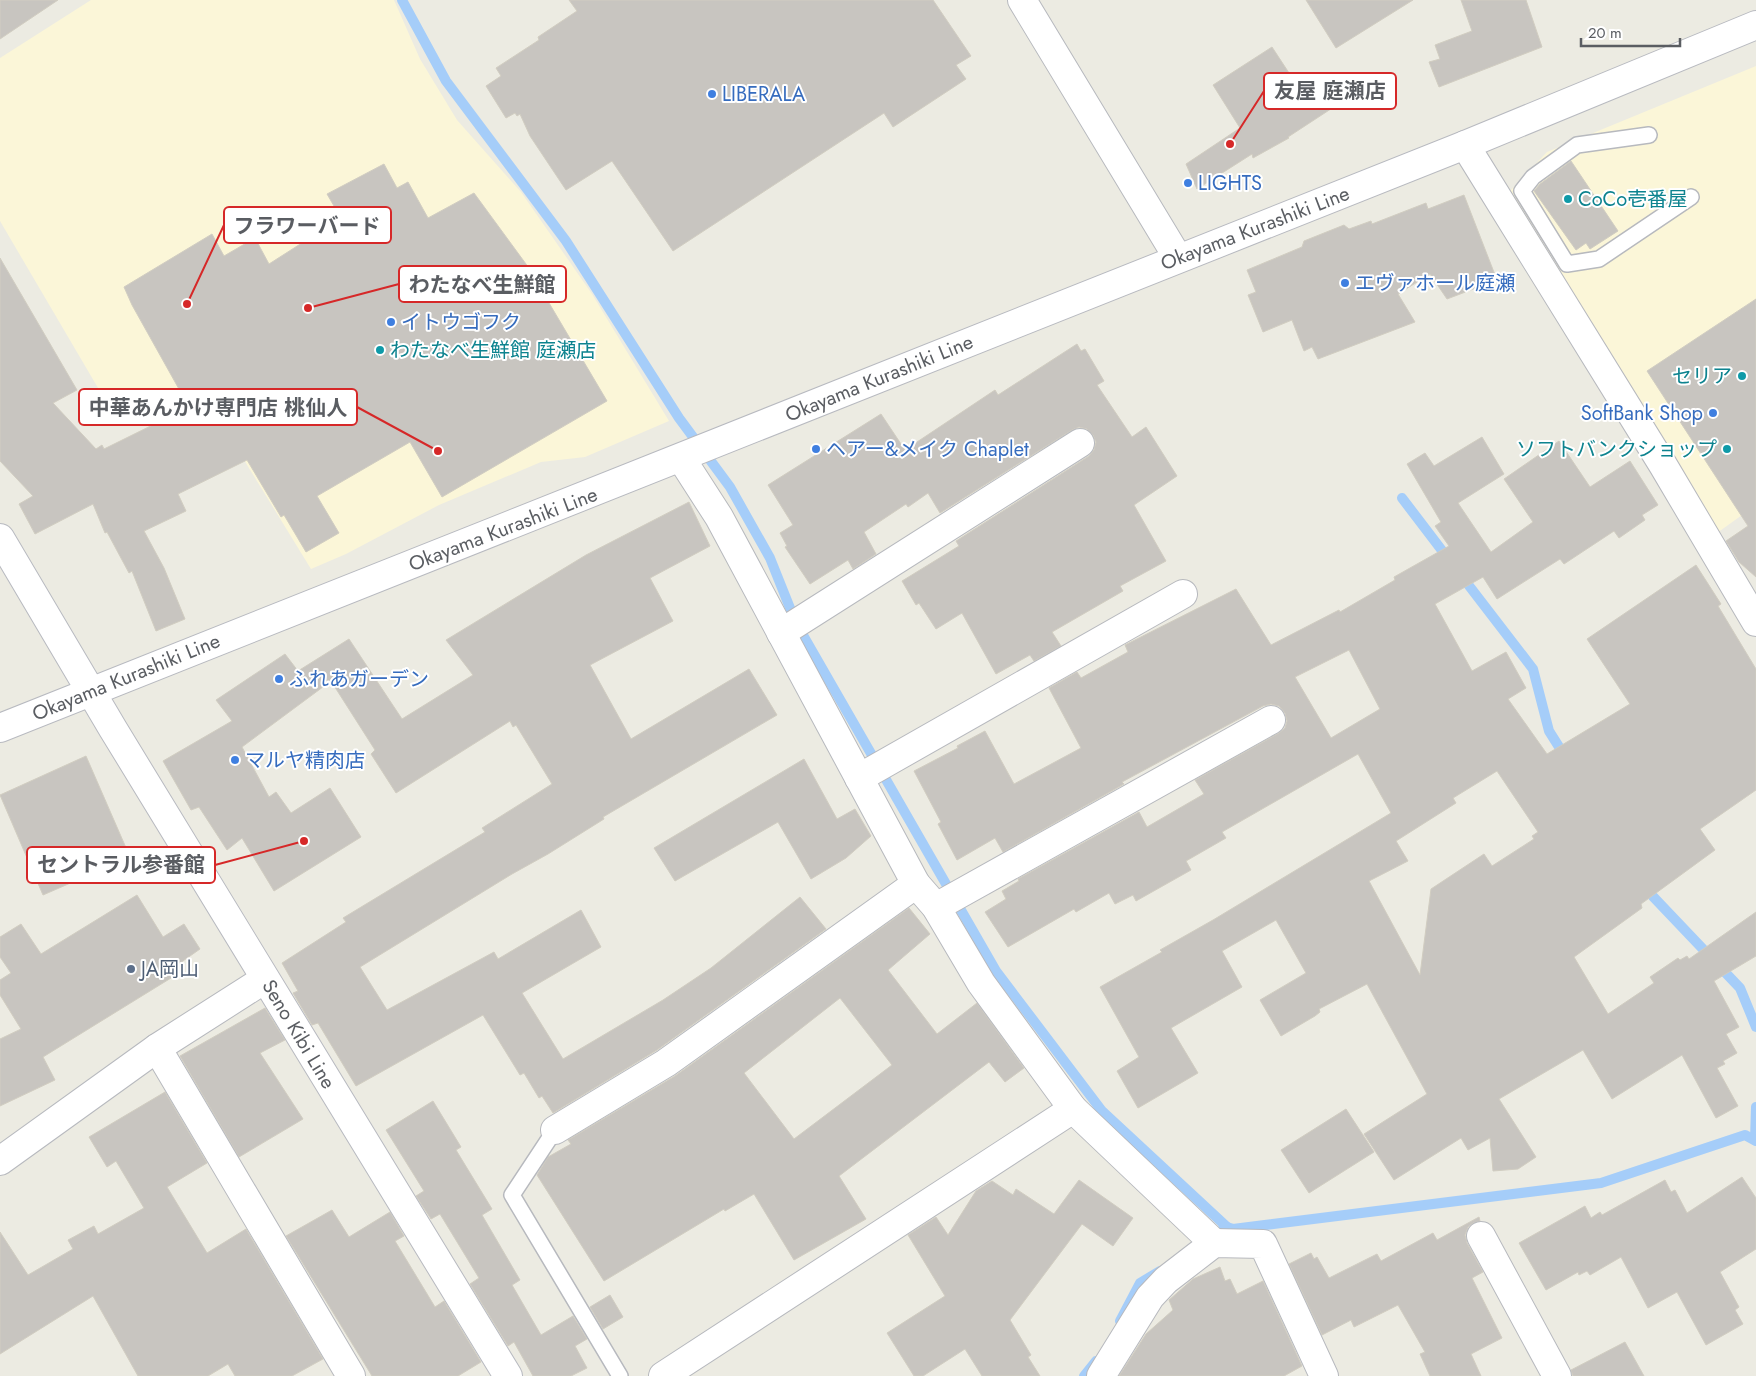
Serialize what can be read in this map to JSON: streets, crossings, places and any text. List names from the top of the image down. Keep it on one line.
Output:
{"streets":{"street":["Okayama Kurashiki Line","Seno Kibi Line"]},"crossings":[["Okayama Kurashiki Line","Seno Kibi Line"]],"places":["LIBERALA","友屋 庭瀬店","LIGHTS","CoCo壱番屋","エヴァホール庭瀬","フラワーバード","わたなべ生鮮館","イトウゴフク","わたなべ生鮮館 庭瀬店","セリア","SoftBank Shop","ヘアー&メイク Chaplet","ソフトバンクショップ","中華あんかけ専門店 桃仙人","ふれあガーデン","マルヤ精肉店","セントラル参番館","JA岡山"],"scale_bar":"20 m"}
